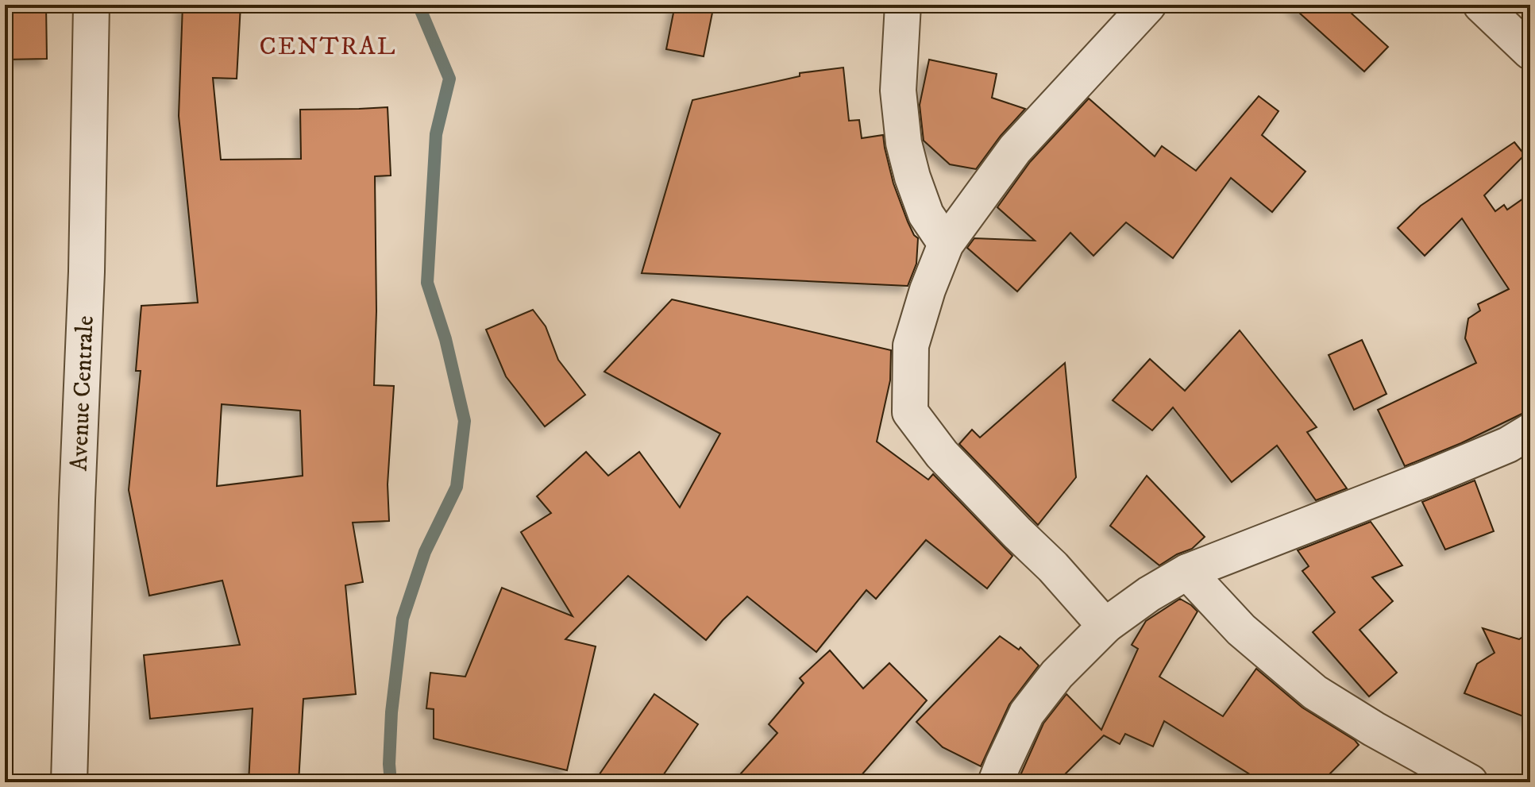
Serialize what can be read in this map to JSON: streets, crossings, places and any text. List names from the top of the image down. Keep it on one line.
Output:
{"streets":{"street":["Avenue Centrale"]},"districts":["CENTRAL"]}
